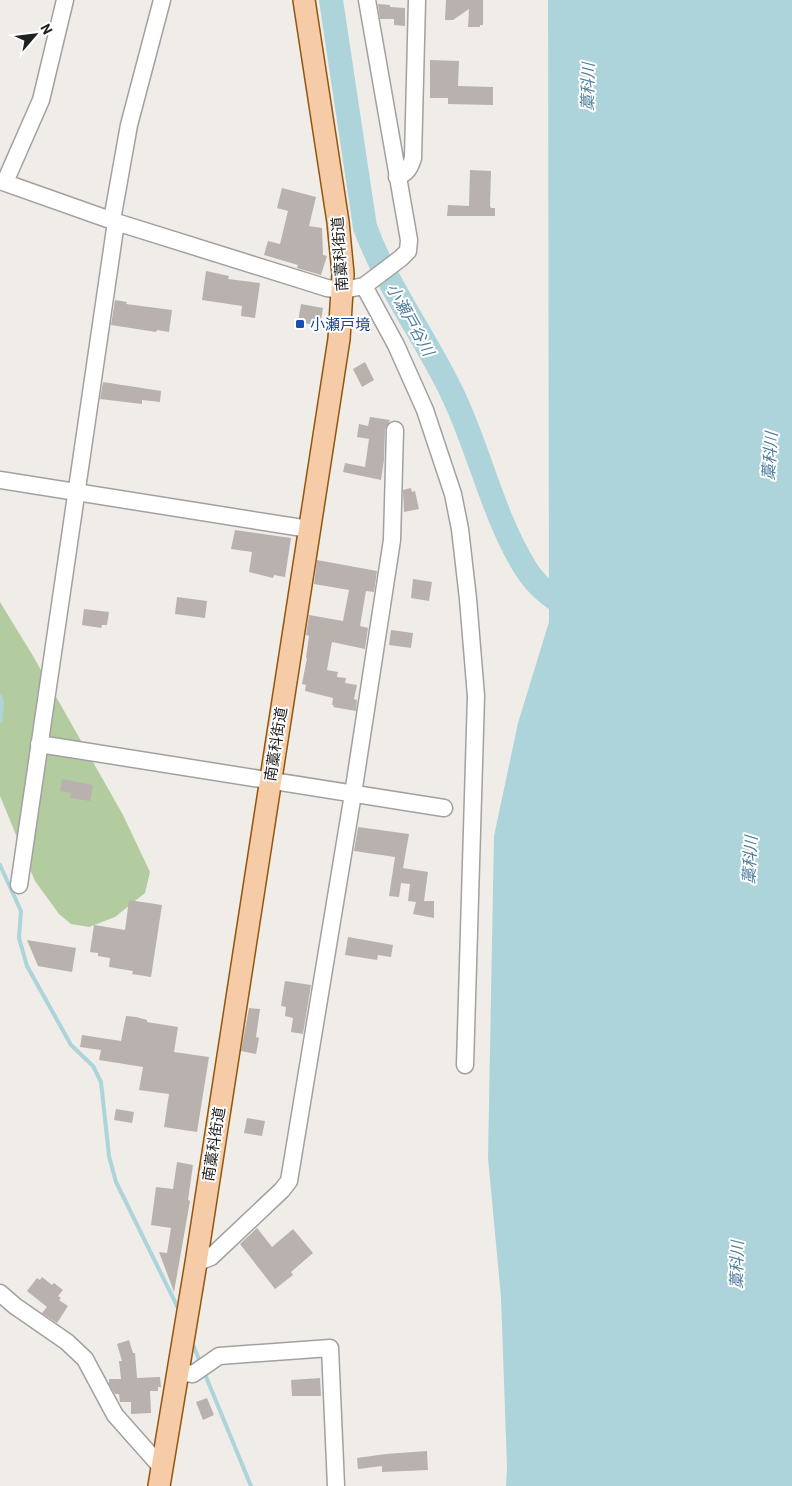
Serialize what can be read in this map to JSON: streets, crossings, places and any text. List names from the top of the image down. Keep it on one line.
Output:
{"streets":{"main road":["南藁科街道"]},"water":["藁科川","小瀬戸谷川"],"places":{"transit":["小瀬戸境"]},"north":"top right"}
